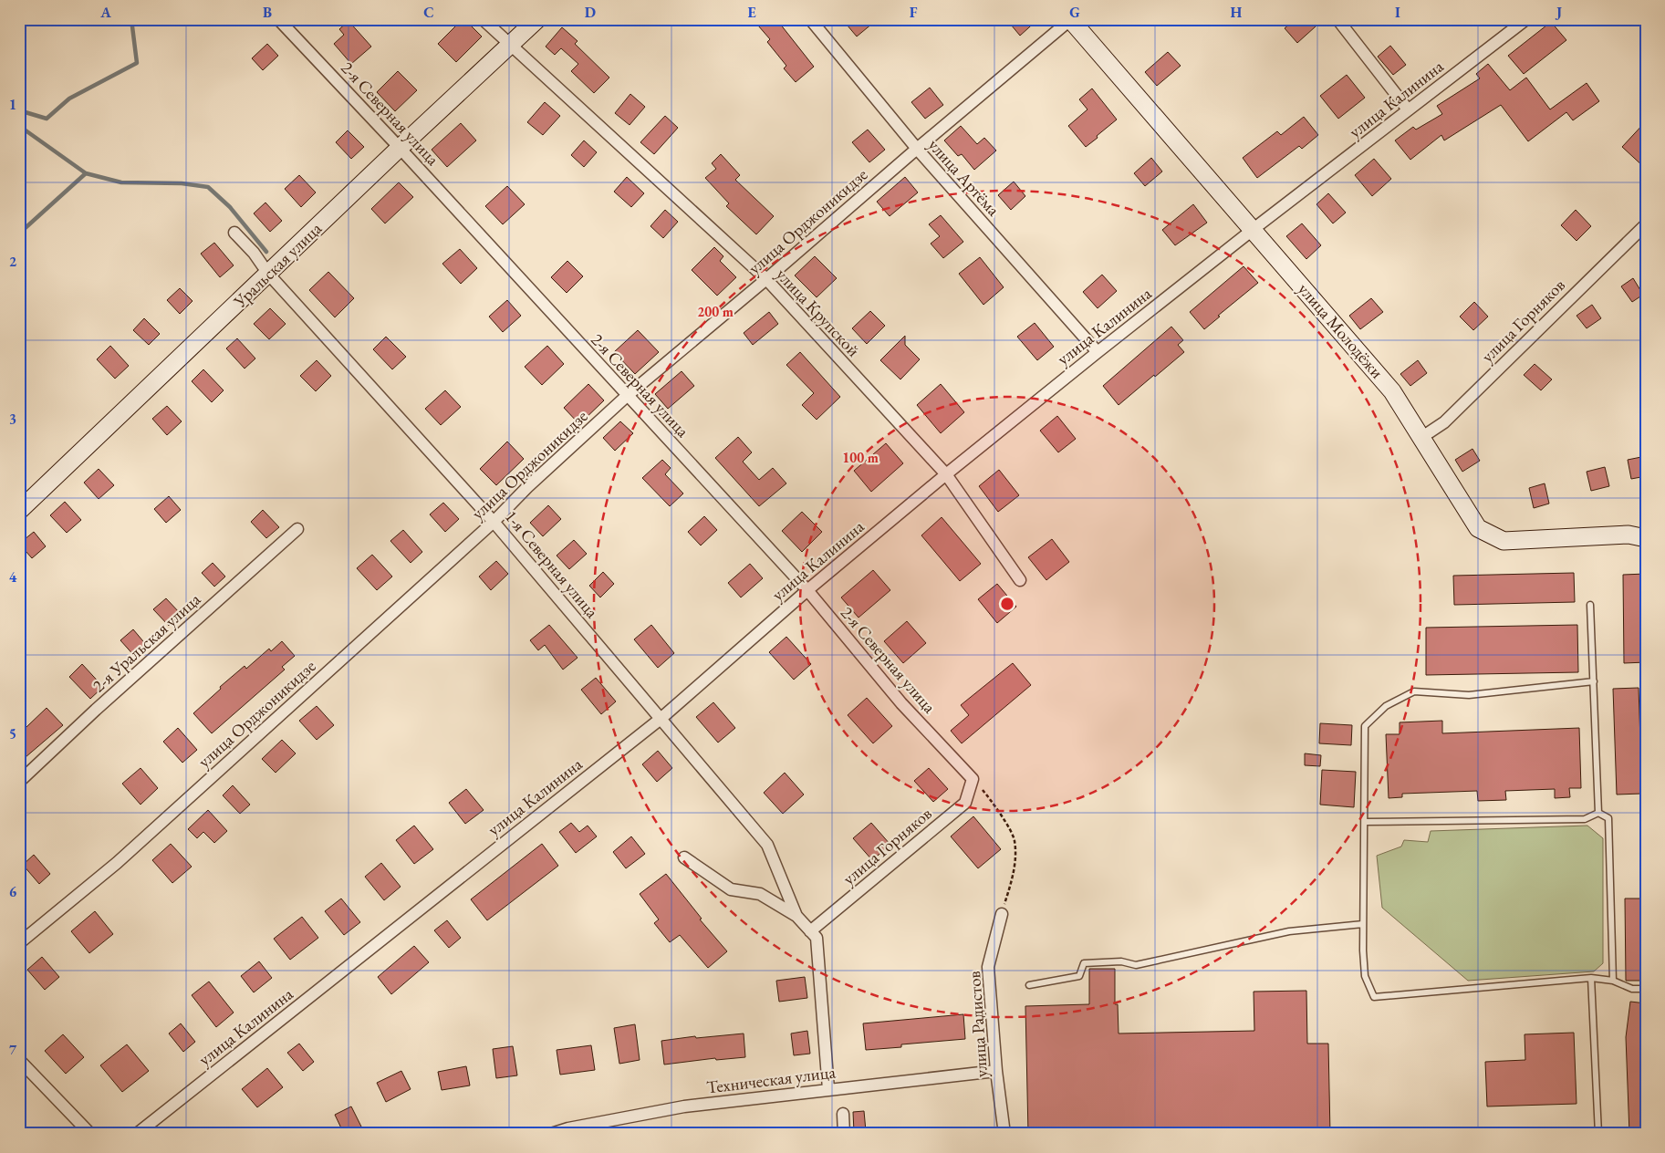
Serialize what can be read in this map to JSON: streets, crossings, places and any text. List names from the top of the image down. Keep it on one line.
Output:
{"streets":{"main road":["Уральская улица","улица Молодёжи"],"street":["улица Калинина","2-я Северная улица","улица Артёма","улица Орджоникидзе","улица Крупской","улица Горняков","1-я Северная улица","2-я Уральская улица","улица Радистов","Техническая улица"]},"crossings":[["улица Калинина","2-я Северная улица"],["улица Калинина","улица Артёма"],["улица Калинина","улица Крупской"],["улица Калинина","улица Молодёжи"],["улица Калинина","1-я Северная улица"],["2-я Северная улица","улица Орджоникидзе"],["2-я Северная улица","Уральская улица"],["2-я Северная улица","улица Горняков"],["улица Артёма","улица Орджоникидзе"],["улица Орджоникидзе","улица Крупской"],["улица Орджоникидзе","улица Молодёжи"],["улица Орджоникидзе","1-я Северная улица"],["Уральская улица","улица Крупской"],["Уральская улица","1-я Северная улица"],["улица Горняков","улица Молодёжи"],["улица Горняков","1-я Северная улица"],["1-я Северная улица","Техническая улица"],["улица Радистов","Техническая улица"]],"grid":{"columns":["A","B","C","D","E","F","G","H","I","J"],"rows":["1","2","3","4","5","6","7"]},"rings":["200 m","100 m"]}
